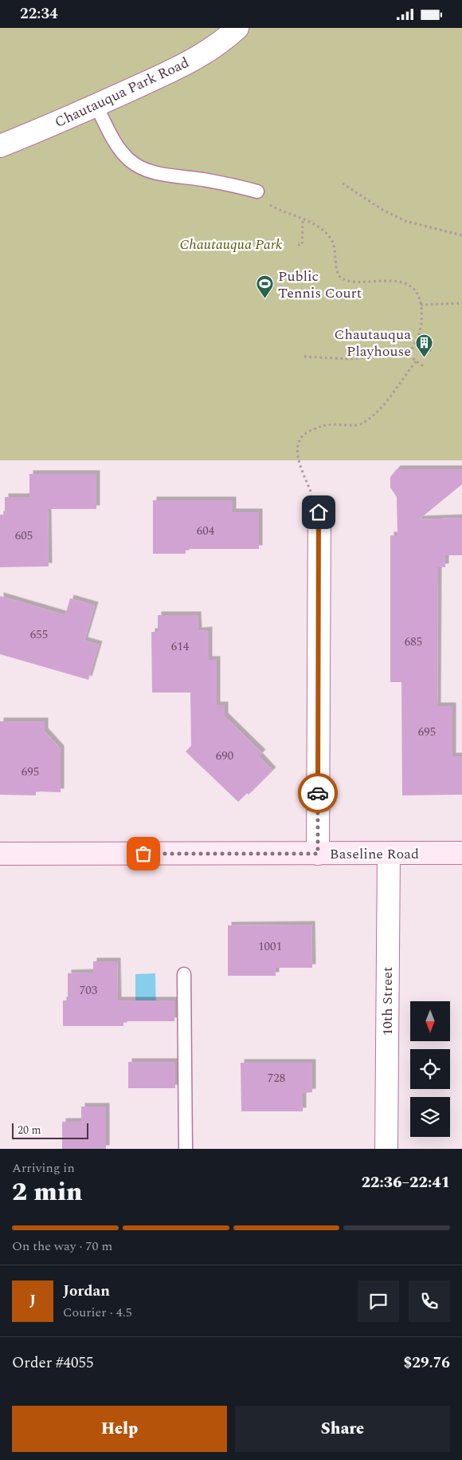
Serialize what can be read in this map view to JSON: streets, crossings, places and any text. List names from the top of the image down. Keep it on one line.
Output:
{"streets":{"street":["Chautauqua Park Road","Baseline Road","10th Street"]},"crossings":[["Baseline Road","10th Street"]],"parks":["Chautauqua Park"],"places":{"sports":["Public Tennis Court"],"building":["Chautauqua Playhouse"]},"house_numbers":["604","605","655","685","614","695","690","695","1001","703","728"],"scale_bar":"20 m","north":"bottom","page":{"status":"22:34","scale":"20 m","heading":["2 min","Arriving in","22:36–22:41"],"panel":["Jordan","Courier · 4.5","Order #4055","$29.76"],"bar":"On the way · 70 m","round":"J","buttons":["Help","Share"]}}
